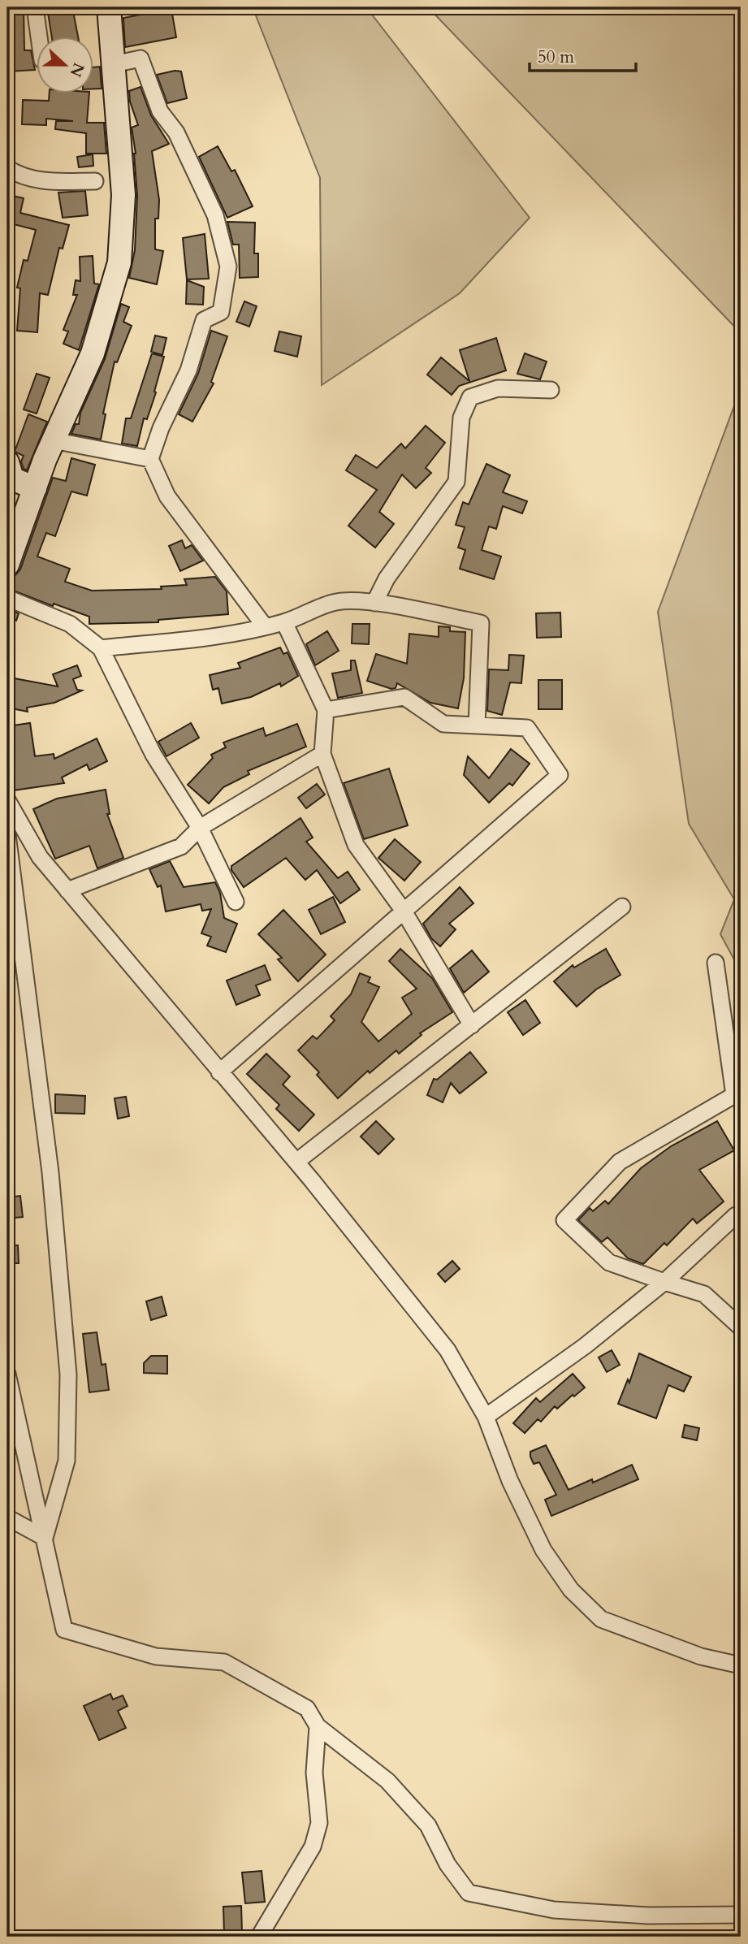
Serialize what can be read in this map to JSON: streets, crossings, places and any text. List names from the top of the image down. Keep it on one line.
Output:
{"scale_bar":"50 m","north":"right"}
